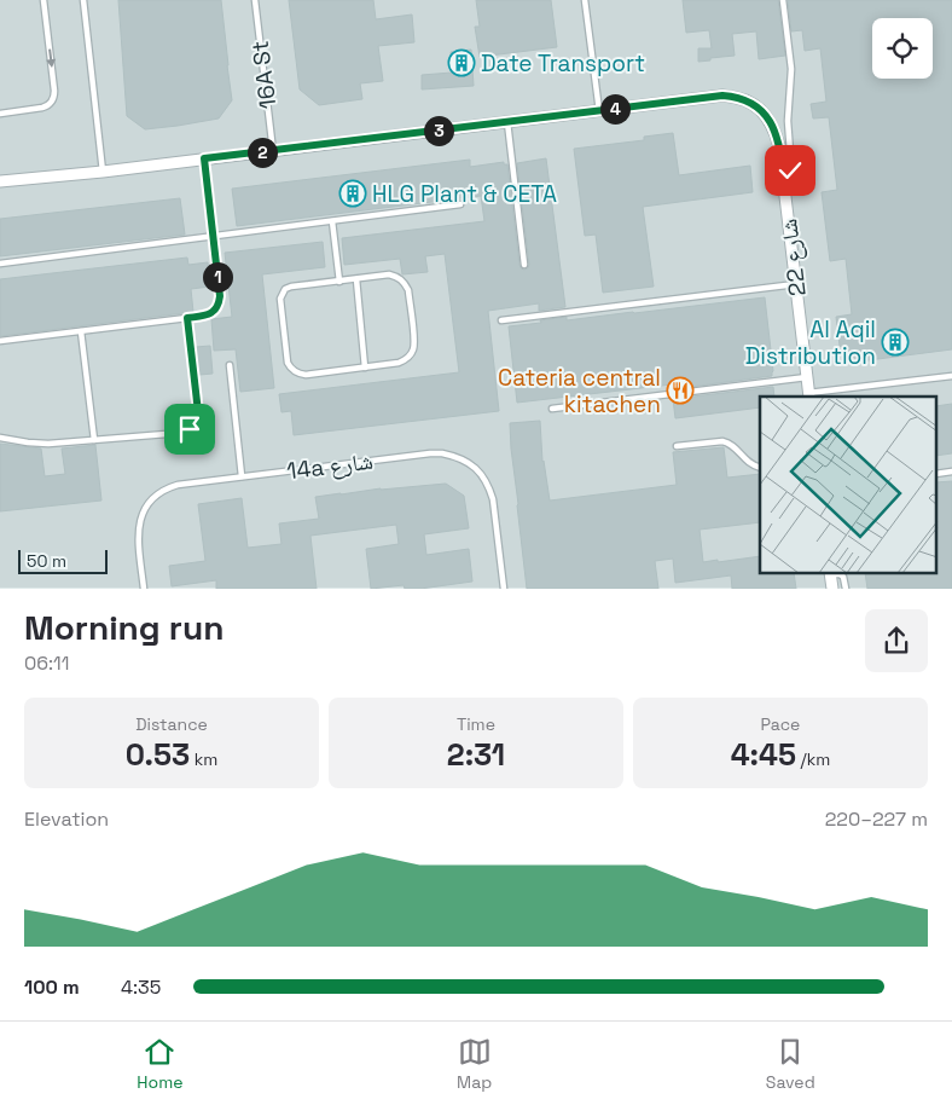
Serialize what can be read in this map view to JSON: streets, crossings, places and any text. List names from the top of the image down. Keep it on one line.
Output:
{"streets":{"street":["شارع 22"],"lane":["16A St","14a شارع"]},"places":{"building":["Date Transport","HLG Plant & CETA","Al Aqil Distribution"],"restaurant":["Cateria central kitachen"]},"scale_bar":"50 m","page":{"pins":["4","3","2","1"],"scale":"50 m","heading":["Morning run","06:11"],"stats":[["Distance","0.53 km"],["Time","2:31"],["Pace","4:45 /km"]],"chart":["Elevation","220–227 m"],"list":[{"name":"100 m","note":"4:35"}],"tabs":["Home","Map","Saved"]}}
